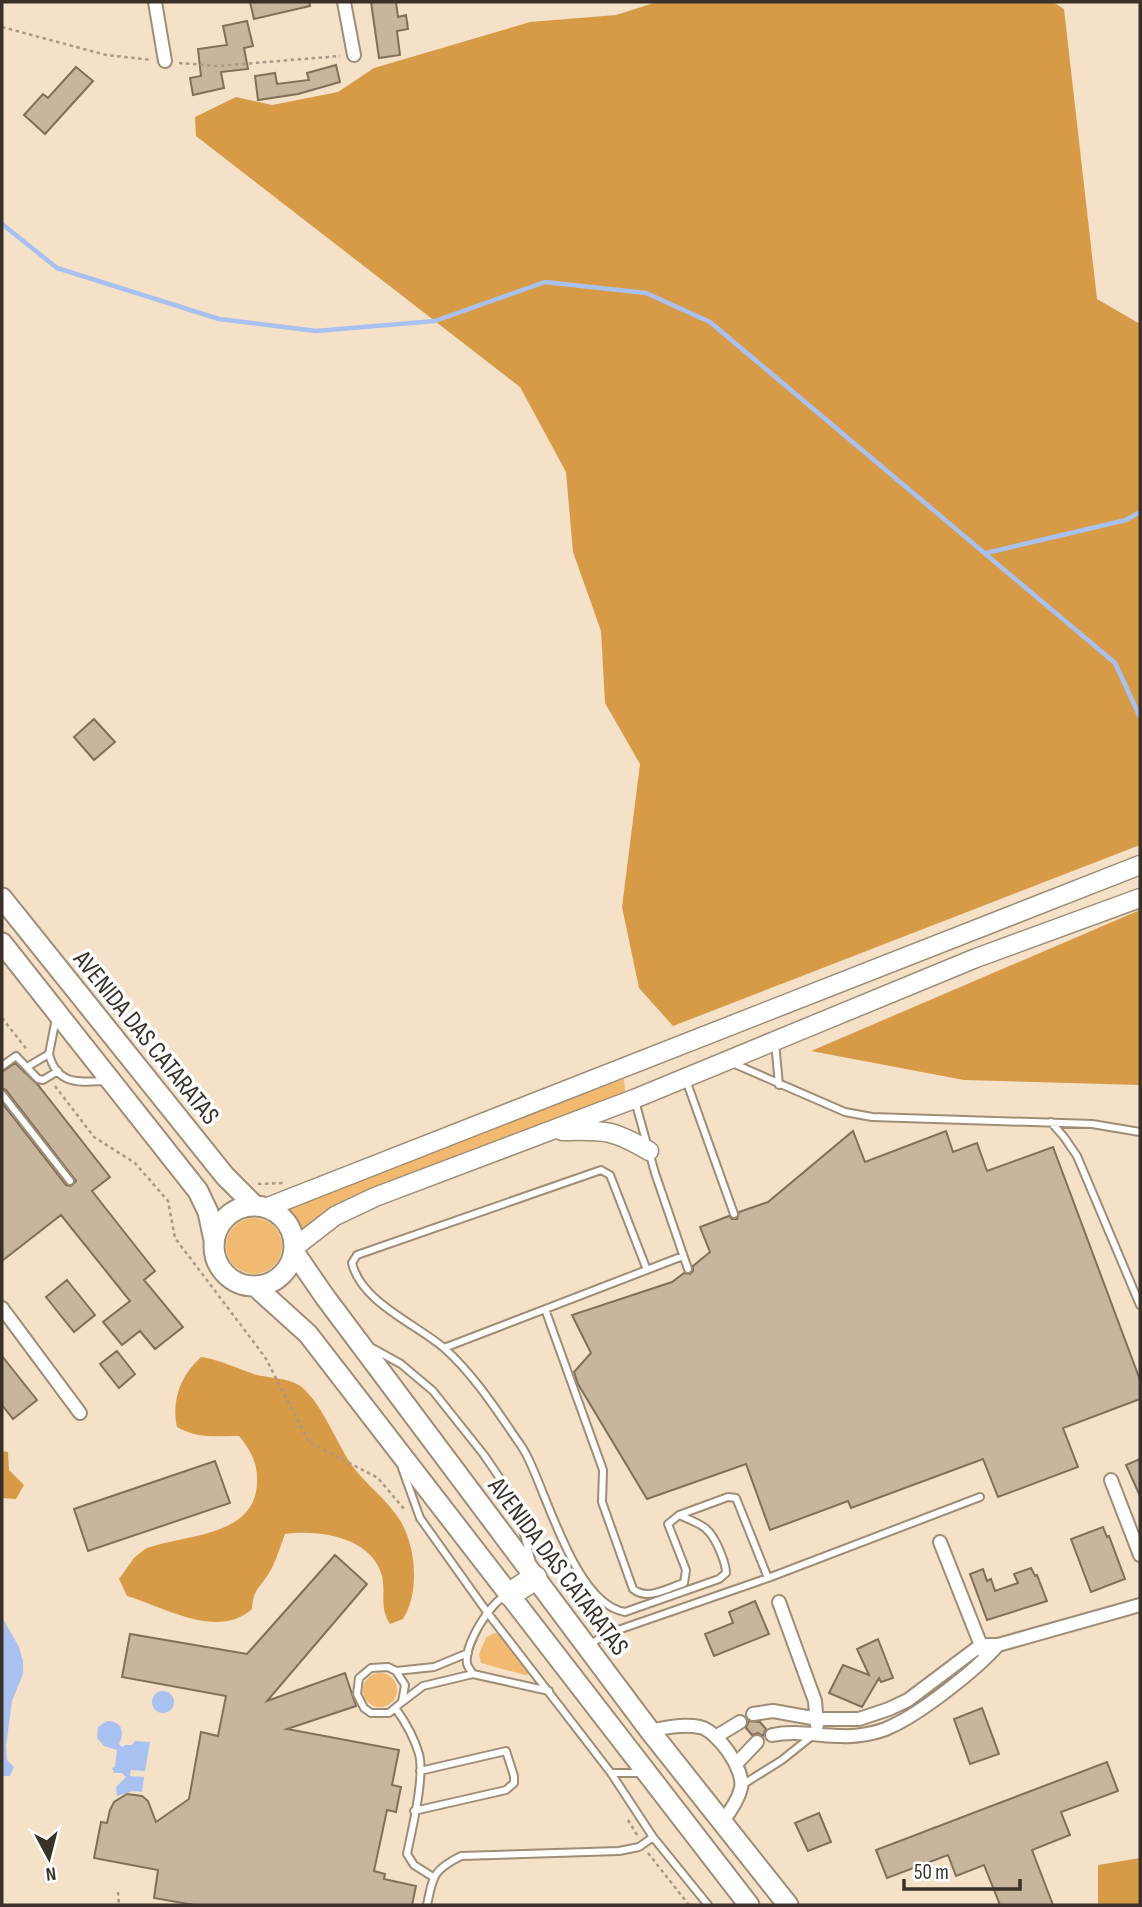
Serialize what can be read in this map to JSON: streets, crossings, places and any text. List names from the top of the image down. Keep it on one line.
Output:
{"streets":{"main road":["AVENIDA DAS CATARATAS"]},"scale_bar":"50 m","north":"bottom"}
